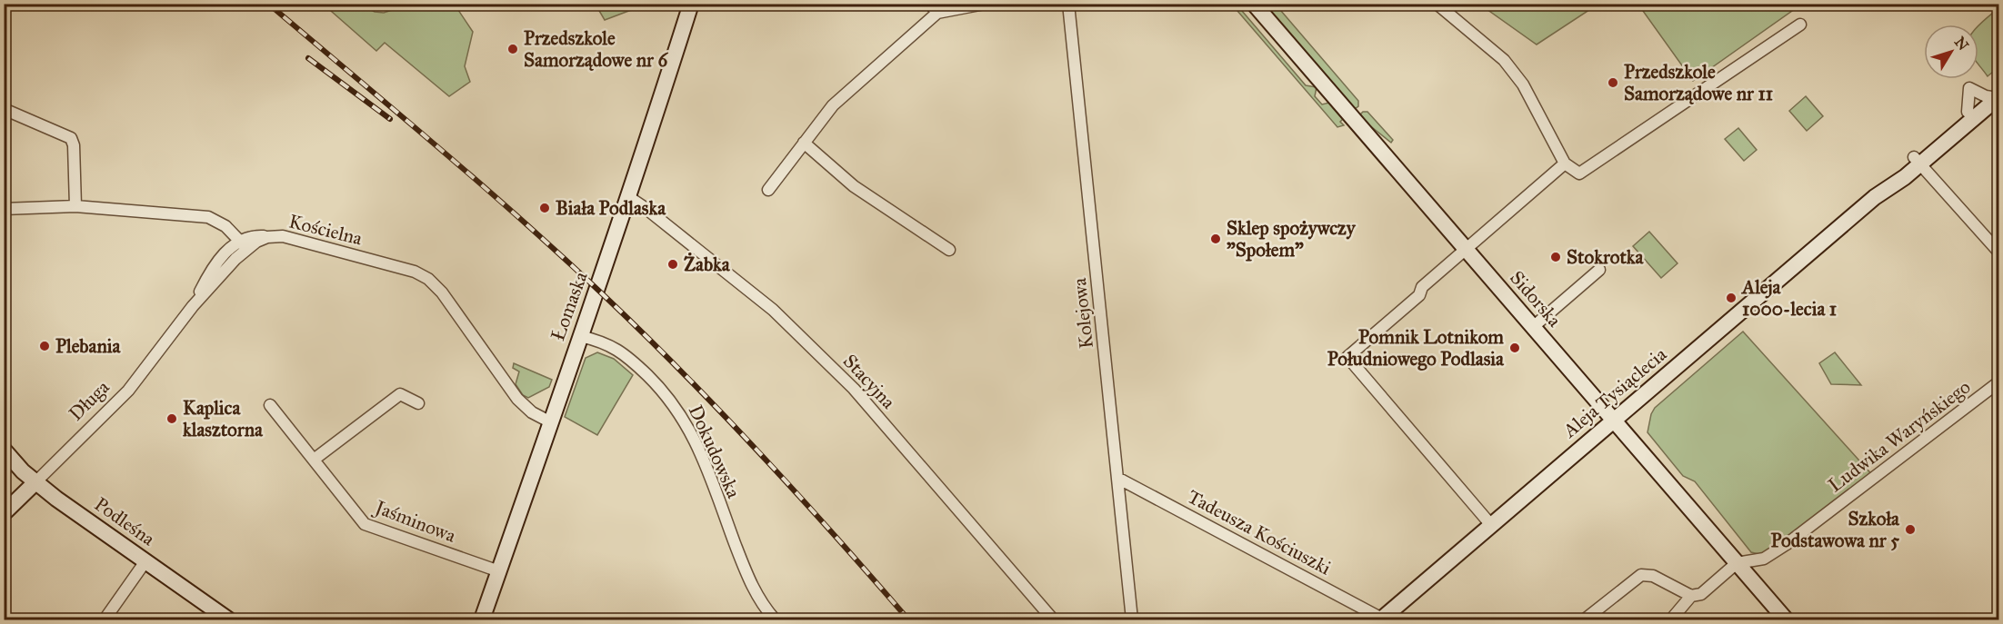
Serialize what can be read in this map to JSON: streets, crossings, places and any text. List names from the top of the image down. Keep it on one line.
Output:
{"streets":{"street":["Kościelna","Sidorska","Łomaska","Kolejowa","Stacyjna","Aleja Tysiąclecia","Długa","Ludwika Waryńskiego","Dokudowska","Podleśna","Jaśminowa","Tadeusza Kościuszki"]},"crossings":[["Kościelna","Łomaska"],["Kościelna","Długa"],["Sidorska","Aleja Tysiąclecia"],["Sidorska","Ludwika Waryńskiego"],["Łomaska","Stacyjna"],["Łomaska","Dokudowska"],["Łomaska","Jaśminowa"],["Kolejowa","Tadeusza Kościuszki"],["Aleja Tysiąclecia","Tadeusza Kościuszki"],["Długa","Podleśna"]],"places":["Przedszkole Samorządowe nr 6","Przedszkole Samorządowe nr 11","Biała Podlaska","Sklep spożywczy \"Społem\"","Stokrotka","Żabka","Aleja 1000-lecia 1","Plebania","Pomnik Lotnikom Południowego Podlasia","Kaplica klasztorna","Szkoła Podstawowa nr 5"],"north":"top right"}
